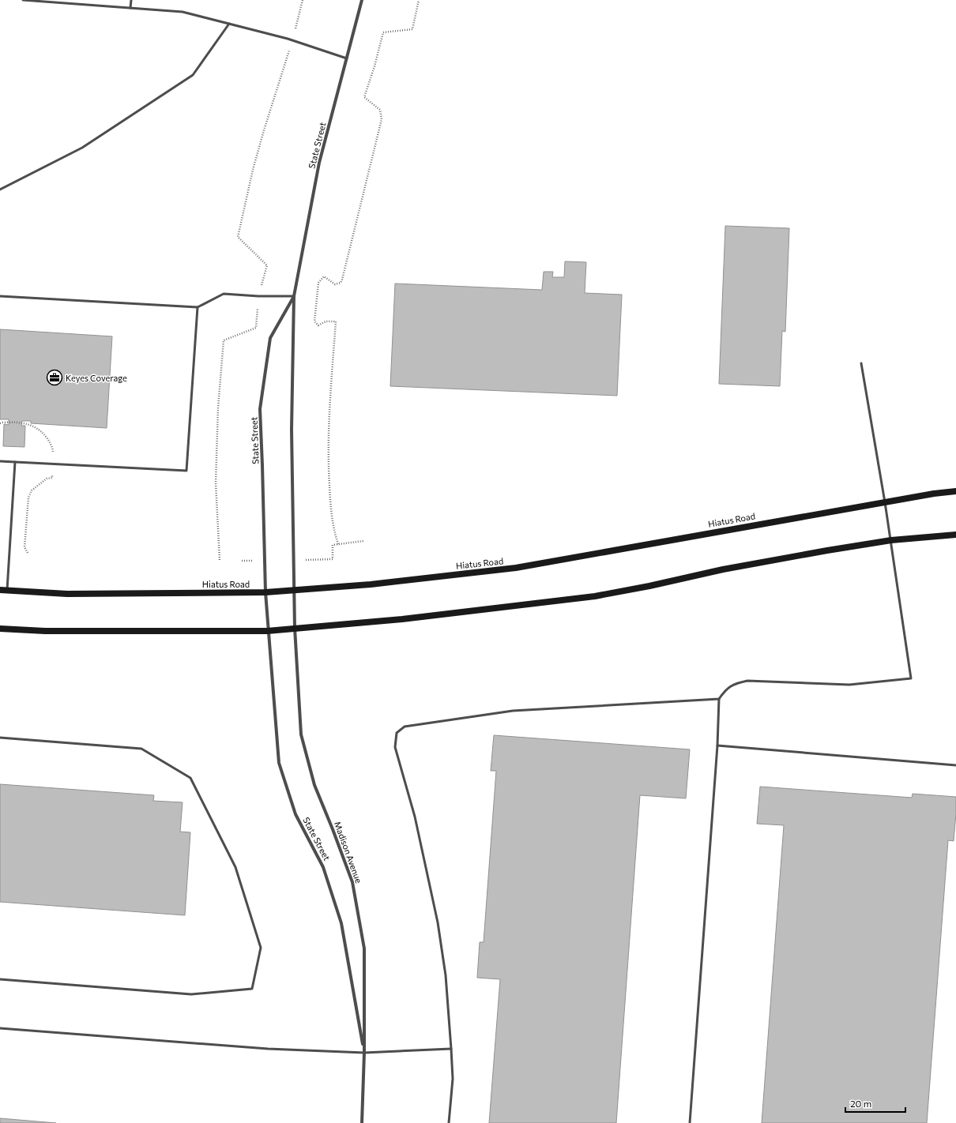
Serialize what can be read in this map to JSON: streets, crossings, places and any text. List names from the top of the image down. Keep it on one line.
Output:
{"streets":{"main road":["Hiatus Road"],"street":["State Street","Madison Avenue"]},"crossings":[["State Street","Hiatus Road"],["State Street","Madison Avenue"],["Hiatus Road","Madison Avenue"]],"places":{"office":["Keyes Coverage"]},"scale_bar":"20 m"}
